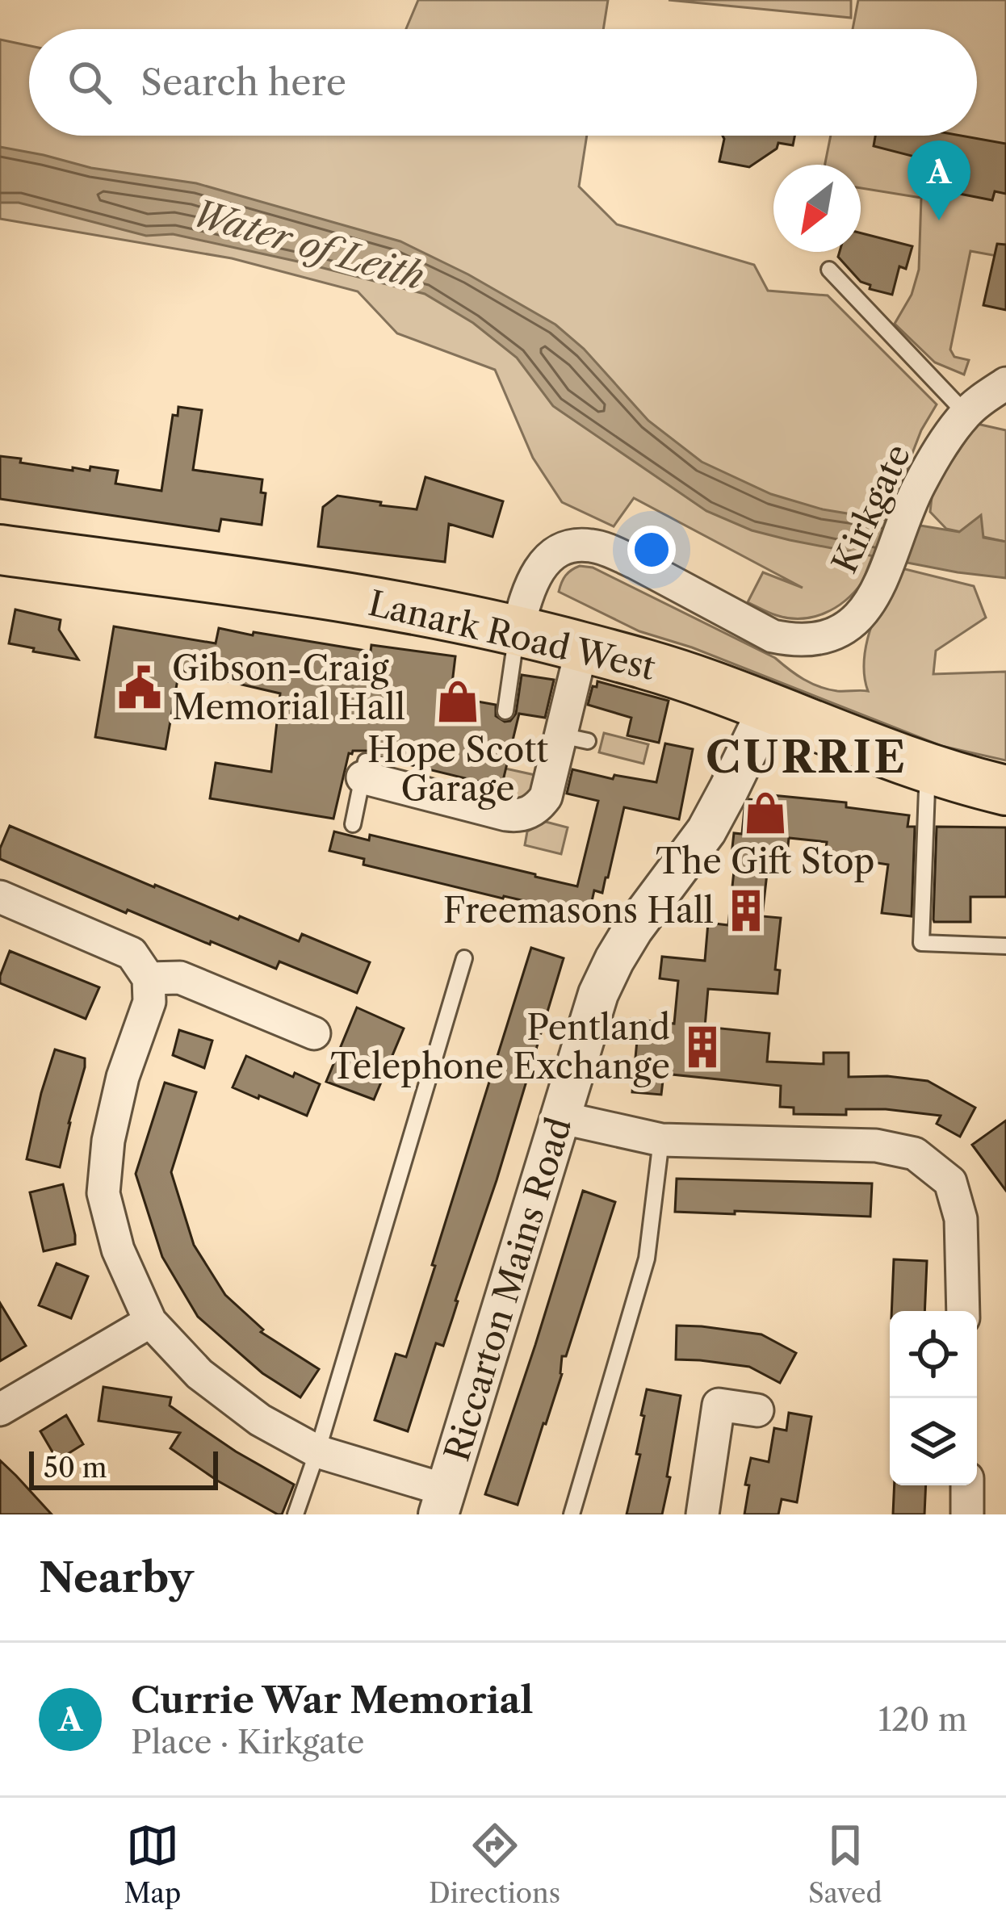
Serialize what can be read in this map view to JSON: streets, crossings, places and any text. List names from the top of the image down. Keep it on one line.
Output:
{"streets":{"main road":["Lanark Road West"],"street":["Kirkgate","Riccarton Mains Road"]},"crossings":[["Kirkgate","Lanark Road West"],["Lanark Road West","Riccarton Mains Road"]],"districts":["CURRIE"],"water":["Water of Leith"],"places":{"public building":["Gibson-Craig Memorial Hall"],"shop":["Hope Scott Garage","The Gift Stop"],"building":["Freemasons Hall","Pentland Telephone Exchange"]},"scale_bar":"50 m","north":"bottom left","page":{"search":"Search here","pins":"A","scale":"50 m","heading":"Nearby","list":[{"mark":"A","name":"Currie War Memorial","note":"Place · Kirkgate","value":"120 m"}],"nav":["Map","Directions","Saved"]}}
